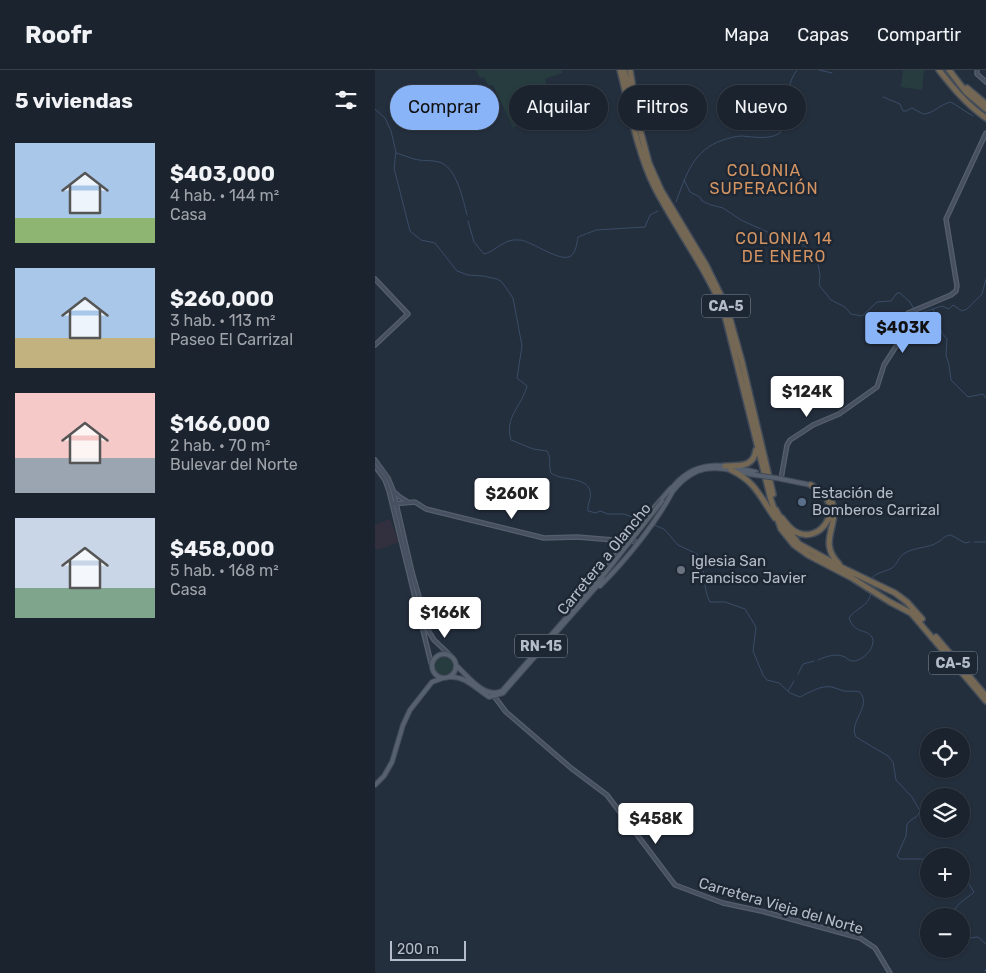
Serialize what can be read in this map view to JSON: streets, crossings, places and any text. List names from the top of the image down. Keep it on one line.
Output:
{"streets":{"highway":["CA-5"],"main road":["Carretera a Olancho","RN-15"],"street":["Carretera Vieja del Norte"]},"crossings":[["Carretera a Olancho","RN-15"]],"districts":["COLONIA SUPERACIÓN","COLONIA 14 DE ENERO"],"places":["Estación de Bomberos Carrizal","Iglesia San Francisco Javier"],"scale_bar":"200 m","page":{"header":"Roofr","nav":["Mapa","Capas","Compartir"],"heading":"5 viviendas","chip":["Comprar","Alquilar","Filtros","Nuevo"],"list":[{"name":"$403,000","note":"4 hab. · 144 m² · Casa"},{"name":"$260,000","note":"3 hab. · 113 m² · Paseo El Carrizal"},{"name":"$166,000","note":"2 hab. · 70 m² · Bulevar del Norte"},{"name":"$458,000","note":"5 hab. · 168 m² · Casa"}],"price":["$403K","$124K","$260K","$166K","$458K"],"map_buttons":["+","−"],"scale":"200 m"}}
